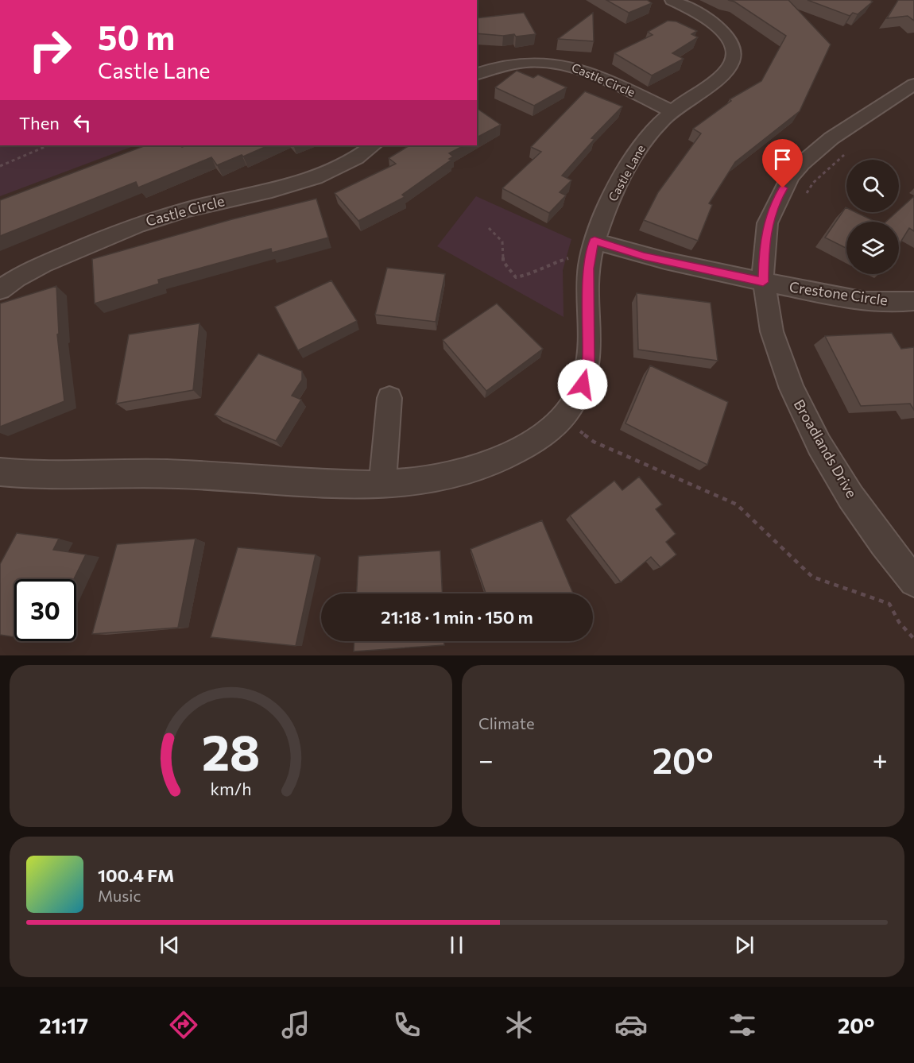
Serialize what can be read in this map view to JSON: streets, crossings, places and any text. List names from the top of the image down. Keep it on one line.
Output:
{"streets":{"street":["Castle Circle","Castle Lane","Crestone Circle","Broadlands Drive"]},"crossings":[["Castle Circle","Castle Lane"],["Crestone Circle","Broadlands Drive"]],"page":{"turn":["50 m","Castle Lane"],"then":"Then","limit":"30","trip":"21:18 · 1 min · 150 m","tile":"Climate","heat":["−","20°","+"],"song":["100.4 FM","Music"],"tabs":["21:17","20°"],"gauge":["28","km/h"]}}
